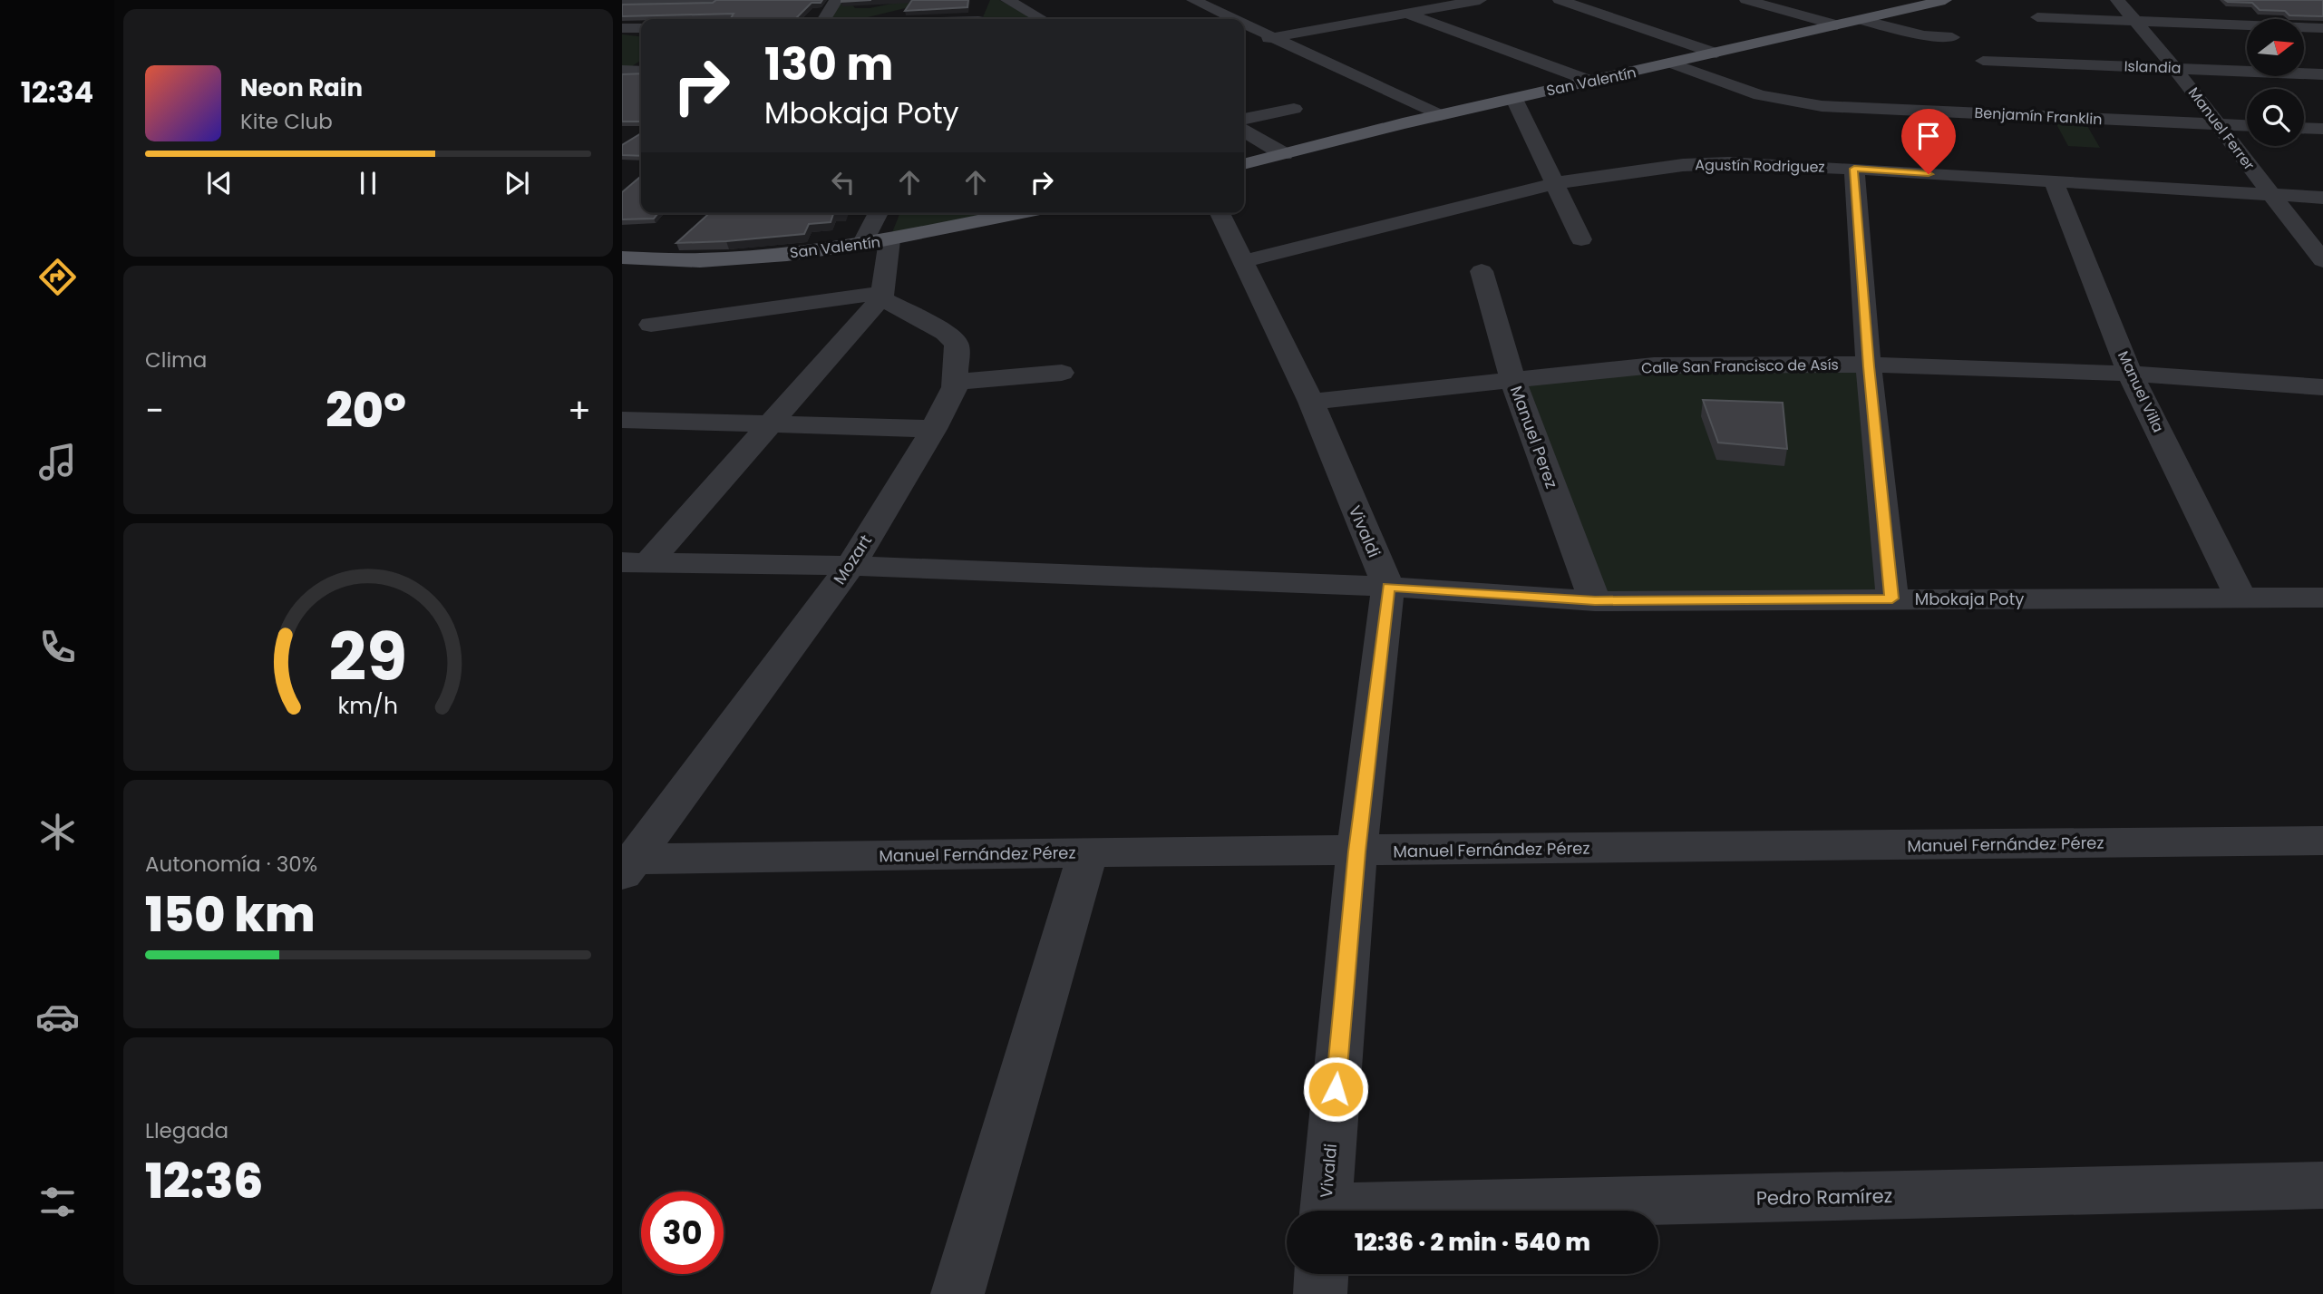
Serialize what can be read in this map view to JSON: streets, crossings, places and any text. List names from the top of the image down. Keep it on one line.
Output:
{"streets":{"main road":["San Valentín"],"street":["Islandia","Benjamín Franklin","Manuel Ferrer","Agustín Rodriguez","Calle San Francisco de Asís","Manuel Villa","Manuel Perez","Vivaldi","Mozart","Mbokaja Poty","Manuel Fernández Pérez","Pedro Ramírez"]},"crossings":[["Islandia","Manuel Ferrer"],["San Valentín","Benjamín Franklin"],["Benjamín Franklin","Manuel Ferrer"],["Manuel Ferrer","Agustín Rodriguez"],["Agustín Rodriguez","Manuel Villa"],["Agustín Rodriguez","Vivaldi"],["Calle San Francisco de Asís","Manuel Villa"],["Calle San Francisco de Asís","Manuel Perez"],["Calle San Francisco de Asís","Vivaldi"],["Manuel Villa","Mbokaja Poty"],["Manuel Perez","Mbokaja Poty"],["Vivaldi","Mbokaja Poty"],["Vivaldi","Manuel Fernández Pérez"],["Mozart","Mbokaja Poty"],["Mozart","Manuel Fernández Pérez"]],"north":"right","page":{"tabs":"12:34","turn":["130 m","Mbokaja Poty"],"song":["Neon Rain","Kite Club"],"tile":["Clima",["Autonomía · 30%","150 km"],["Llegada","12:36"]],"heat":["−","20°","+"],"limit":"30","trip":"12:36 · 2 min · 540 m","gauge":["29","km/h"]}}
